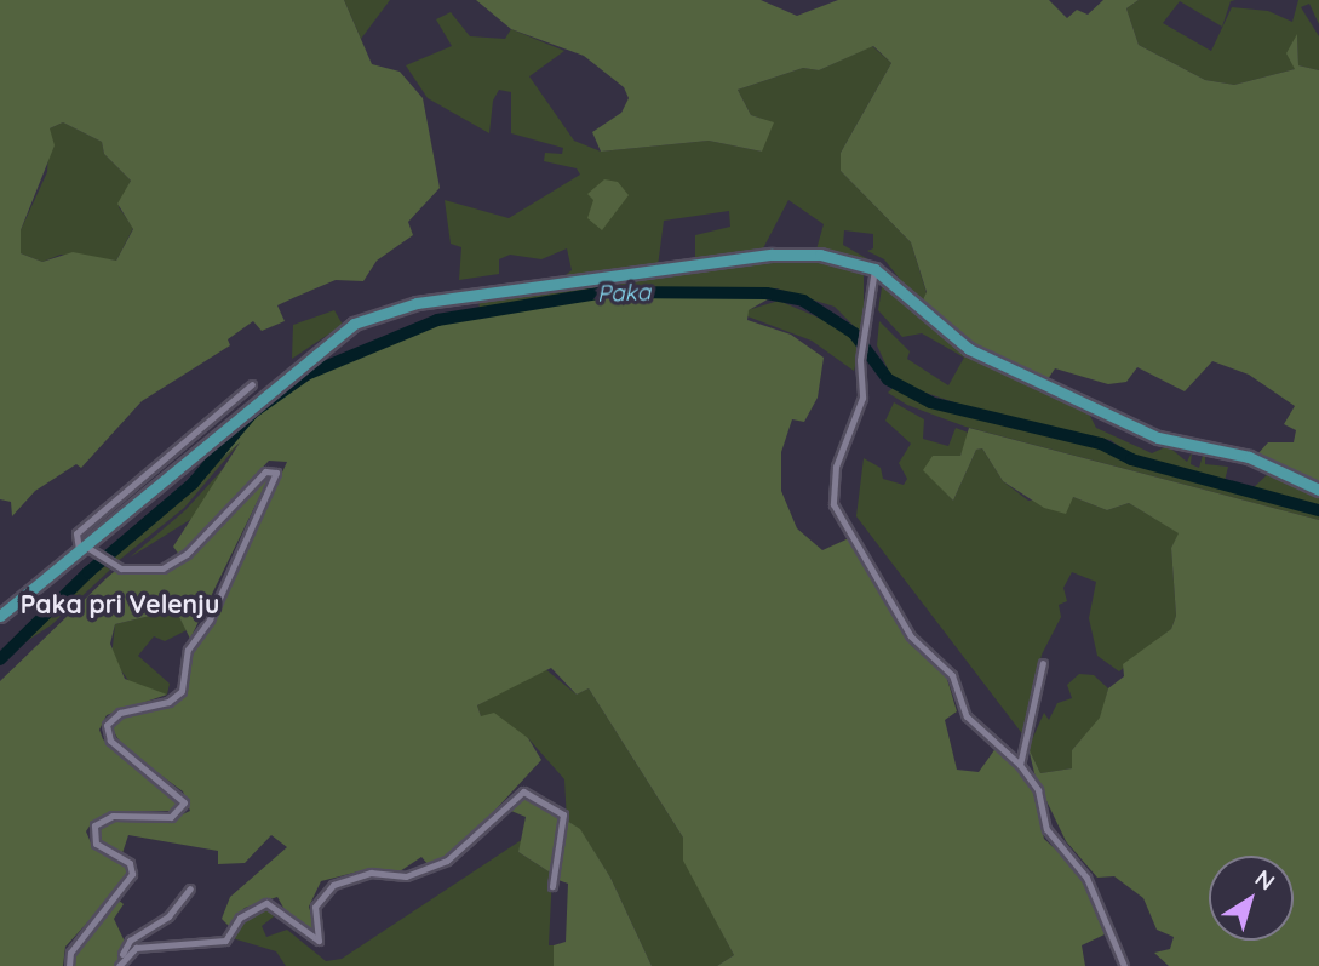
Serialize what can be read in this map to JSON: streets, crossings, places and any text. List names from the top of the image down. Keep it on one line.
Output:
{"districts":["Paka pri Velenju"],"water":["Paka"],"north":"top right"}
